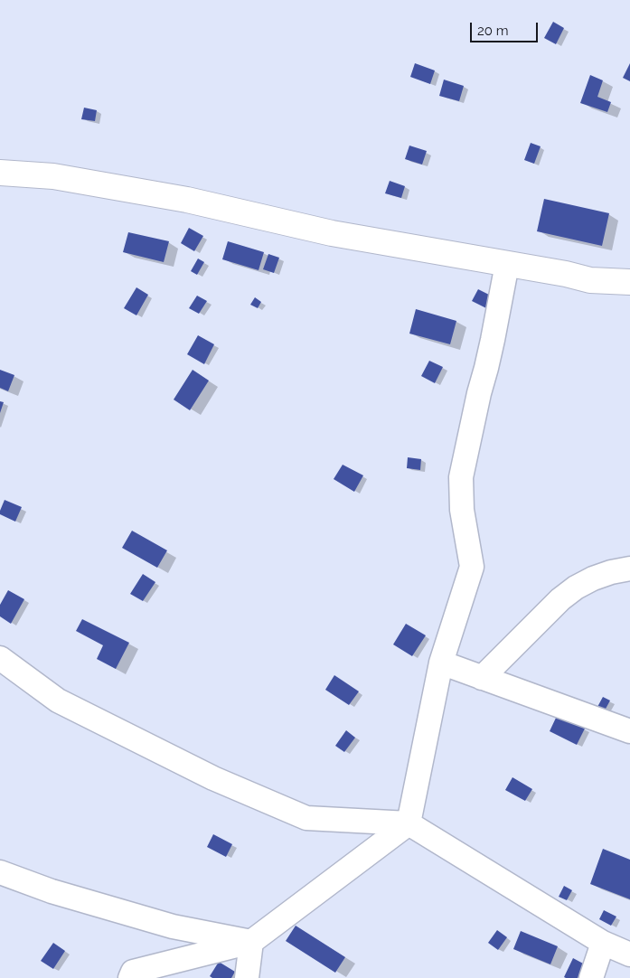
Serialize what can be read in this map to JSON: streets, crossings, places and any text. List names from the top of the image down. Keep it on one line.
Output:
{"scale_bar":"20 m"}
